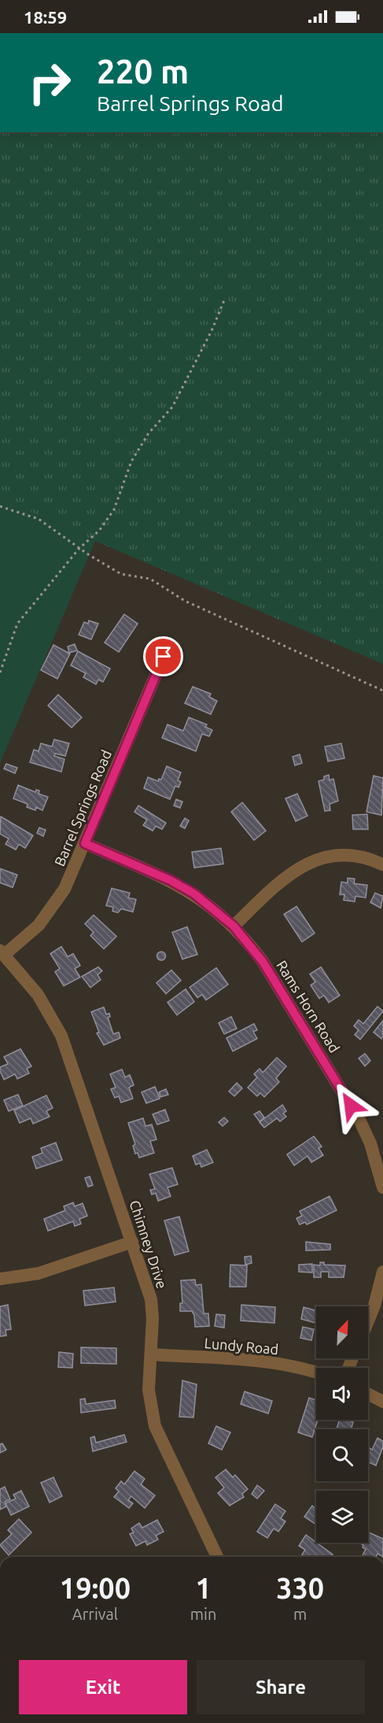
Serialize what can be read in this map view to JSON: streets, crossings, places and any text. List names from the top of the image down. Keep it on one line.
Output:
{"streets":{"street":["Barrel Springs Road","Rams Horn Road","Chimney Drive","Lundy Road"]},"crossings":[["Barrel Springs Road","Rams Horn Road"],["Barrel Springs Road","Chimney Drive"],["Chimney Drive","Lundy Road"]],"north":"top right","page":{"status":"18:59","turn":["220 m","Barrel Springs Road"],"eta":["19:00","Arrival","1","min","330","m"],"buttons":["Exit","Share"]}}
